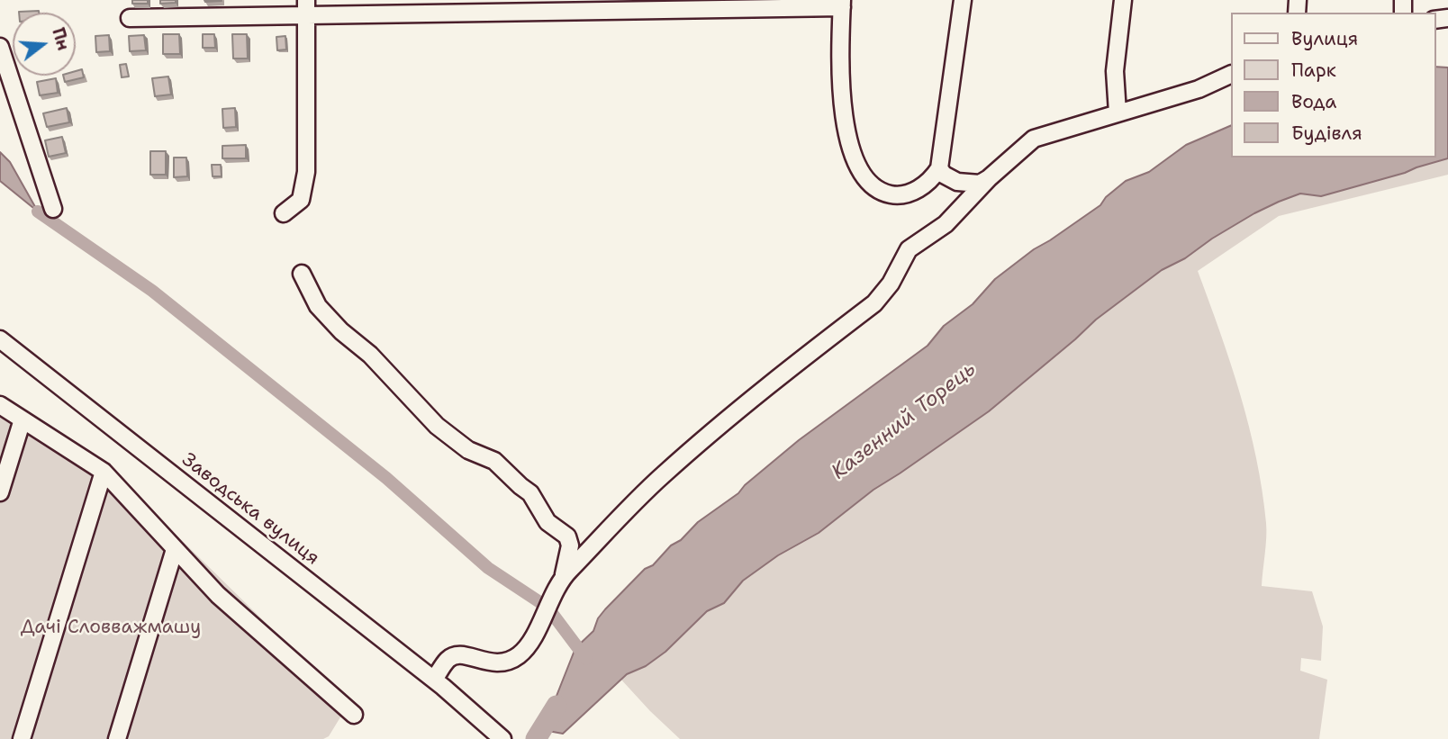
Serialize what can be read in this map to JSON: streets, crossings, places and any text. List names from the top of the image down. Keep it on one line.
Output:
{"streets":{"street":["Заводська вулиця"]},"water":["Казенний Торець"],"parks":["Дачі Словважмашу"],"legend":["Вулиця","Парк","Вода","Будівля"],"north":"right"}
